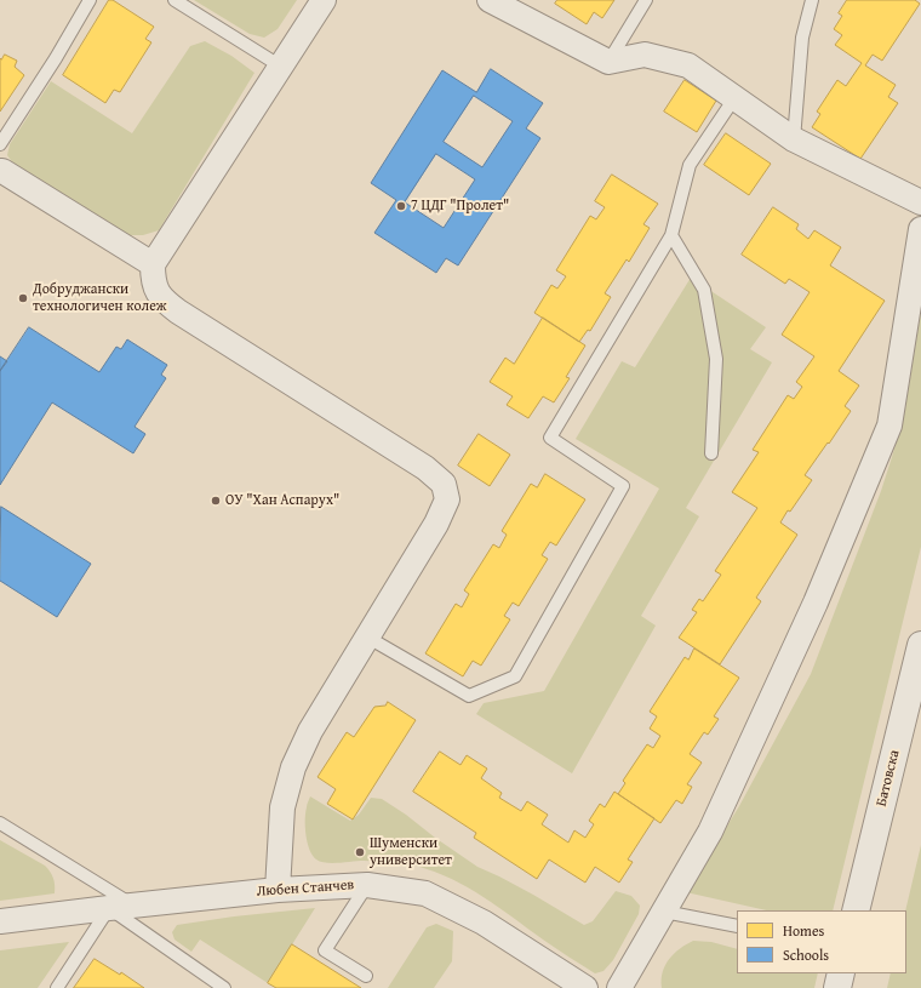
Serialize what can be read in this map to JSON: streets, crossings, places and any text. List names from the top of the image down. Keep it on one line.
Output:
{"streets":{"street":["Батовска","Любен Станчев"]},"places":["7 ЦДГ \"Пролет\"","Добруджански технологичен колеж","ОУ \"Хан Аспарух\"","Шуменски университет"],"legend":["Homes","Schools"]}
